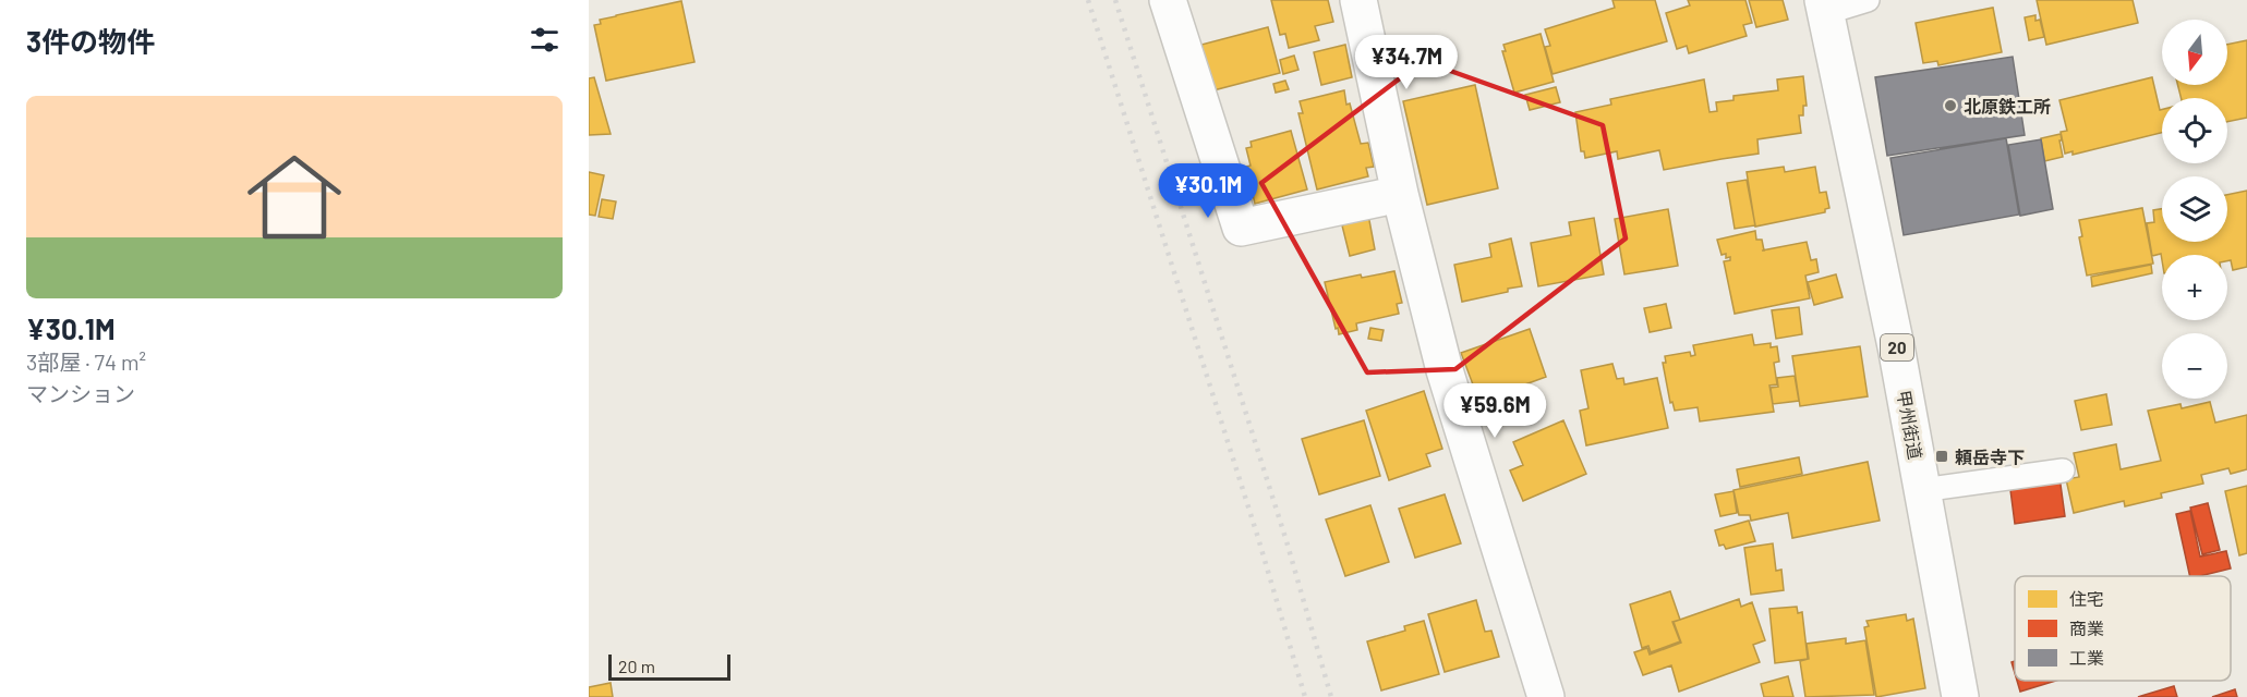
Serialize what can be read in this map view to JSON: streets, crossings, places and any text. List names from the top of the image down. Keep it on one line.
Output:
{"streets":{"main road":["20","甲州街道"]},"places":{"other":["北原鉄工所"],"transit":["頼岳寺下"]},"legend":["住宅","商業","工業"],"scale_bar":"20 m","north":"bottom","page":{"heading":"3件の物件","map_buttons":["+","−"],"price":["¥34.7M","¥30.1M","¥59.6M"],"list":[{"name":"¥30.1M","note":"3部屋 · 74 m² · マンション"}],"scale":"20 m"}}
